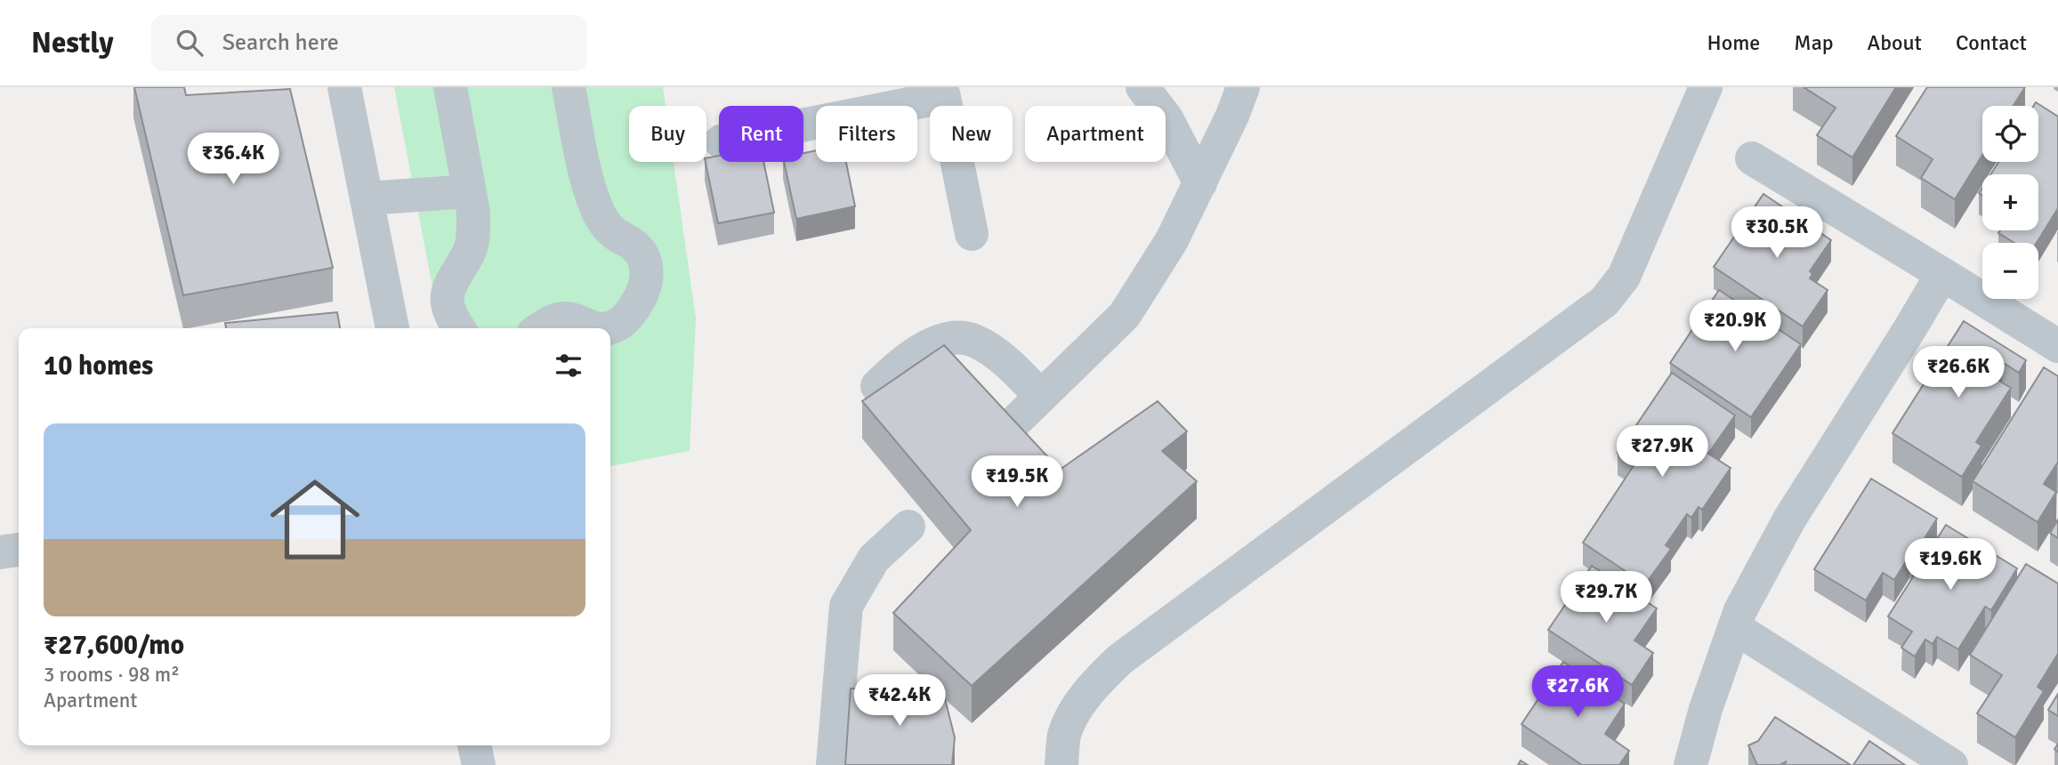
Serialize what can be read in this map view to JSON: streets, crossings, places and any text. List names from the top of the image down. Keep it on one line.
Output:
{"page":{"header":"Nestly","search":"Search here","nav":["Home","Map","About","Contact"],"map_buttons":["+","−"],"chip":["Buy","Rent","Filters","New","Apartment"],"price":["₹36.4K","₹30.5K","₹20.9K","₹26.6K","₹27.9K","₹19.5K","₹19.6K","₹29.7K","₹27.6K","₹42.4K"],"heading":"10 homes","list":[{"name":"₹27,600/mo","note":"3 rooms · 98 m² · Apartment"}]}}
